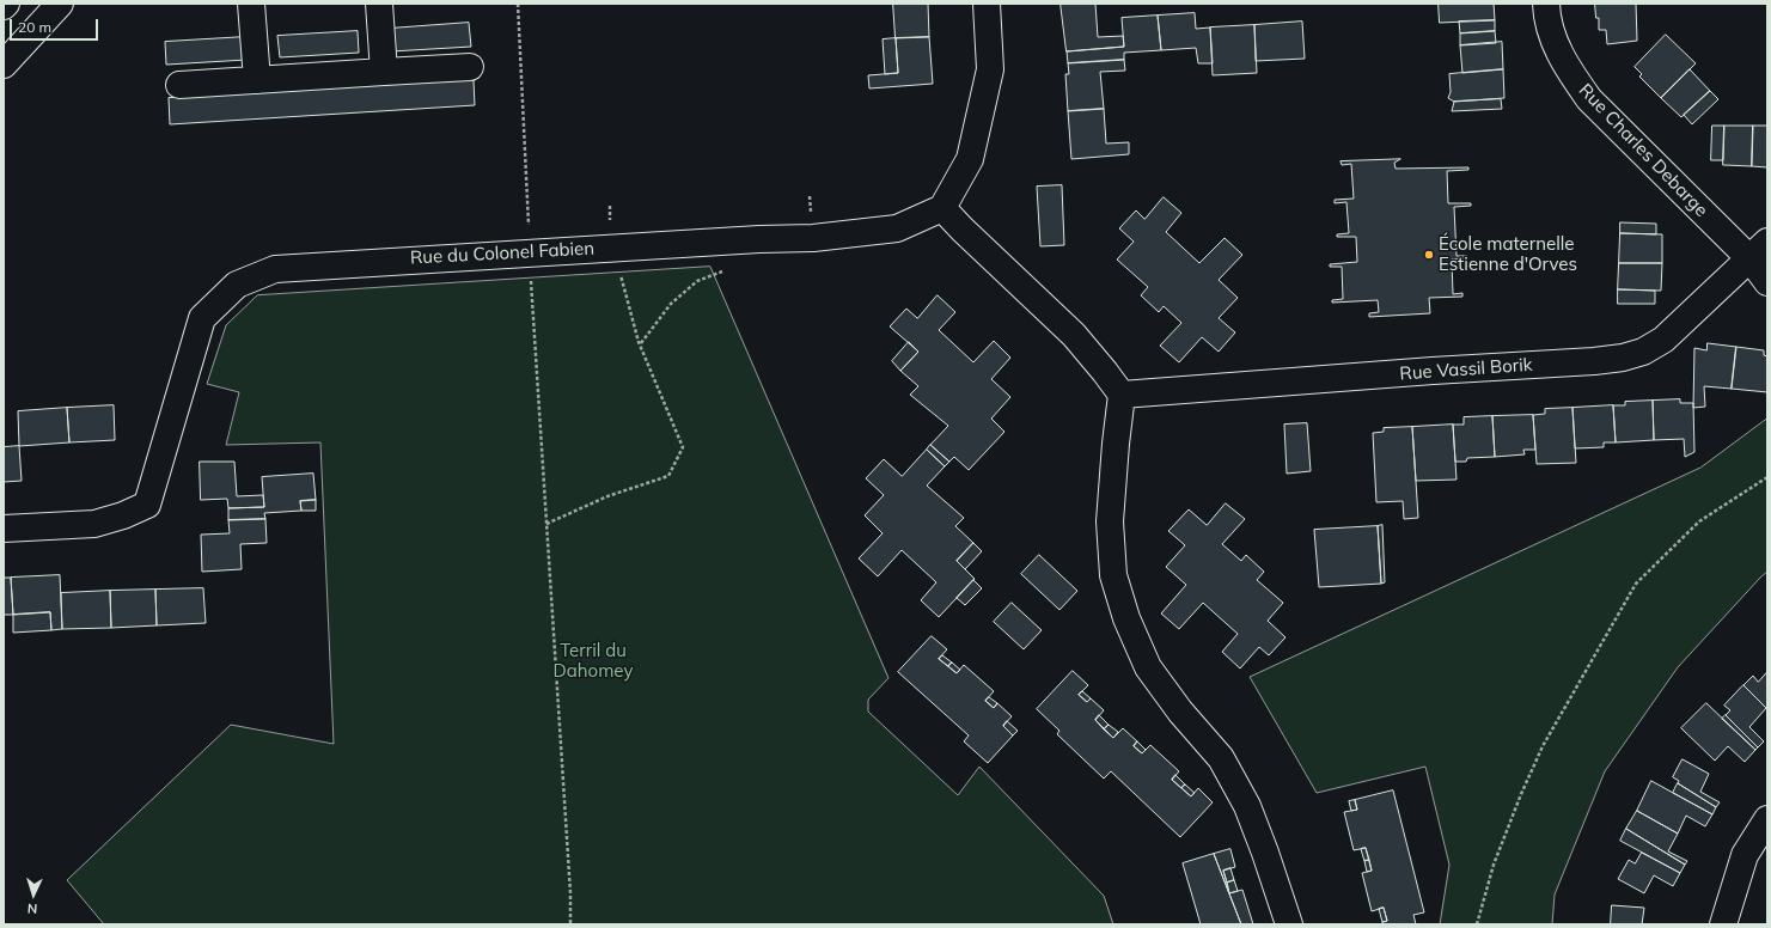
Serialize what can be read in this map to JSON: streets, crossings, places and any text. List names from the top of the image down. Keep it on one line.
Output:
{"streets":{"street":["Rue Charles Debarge","Rue du Colonel Fabien","Rue Vassil Borik"]},"crossings":[["Rue Charles Debarge","Rue Vassil Borik"]],"parks":["Terril du Dahomey"],"places":["École maternelle Estienne d'Orves"],"scale_bar":"20 m","north":"bottom"}
